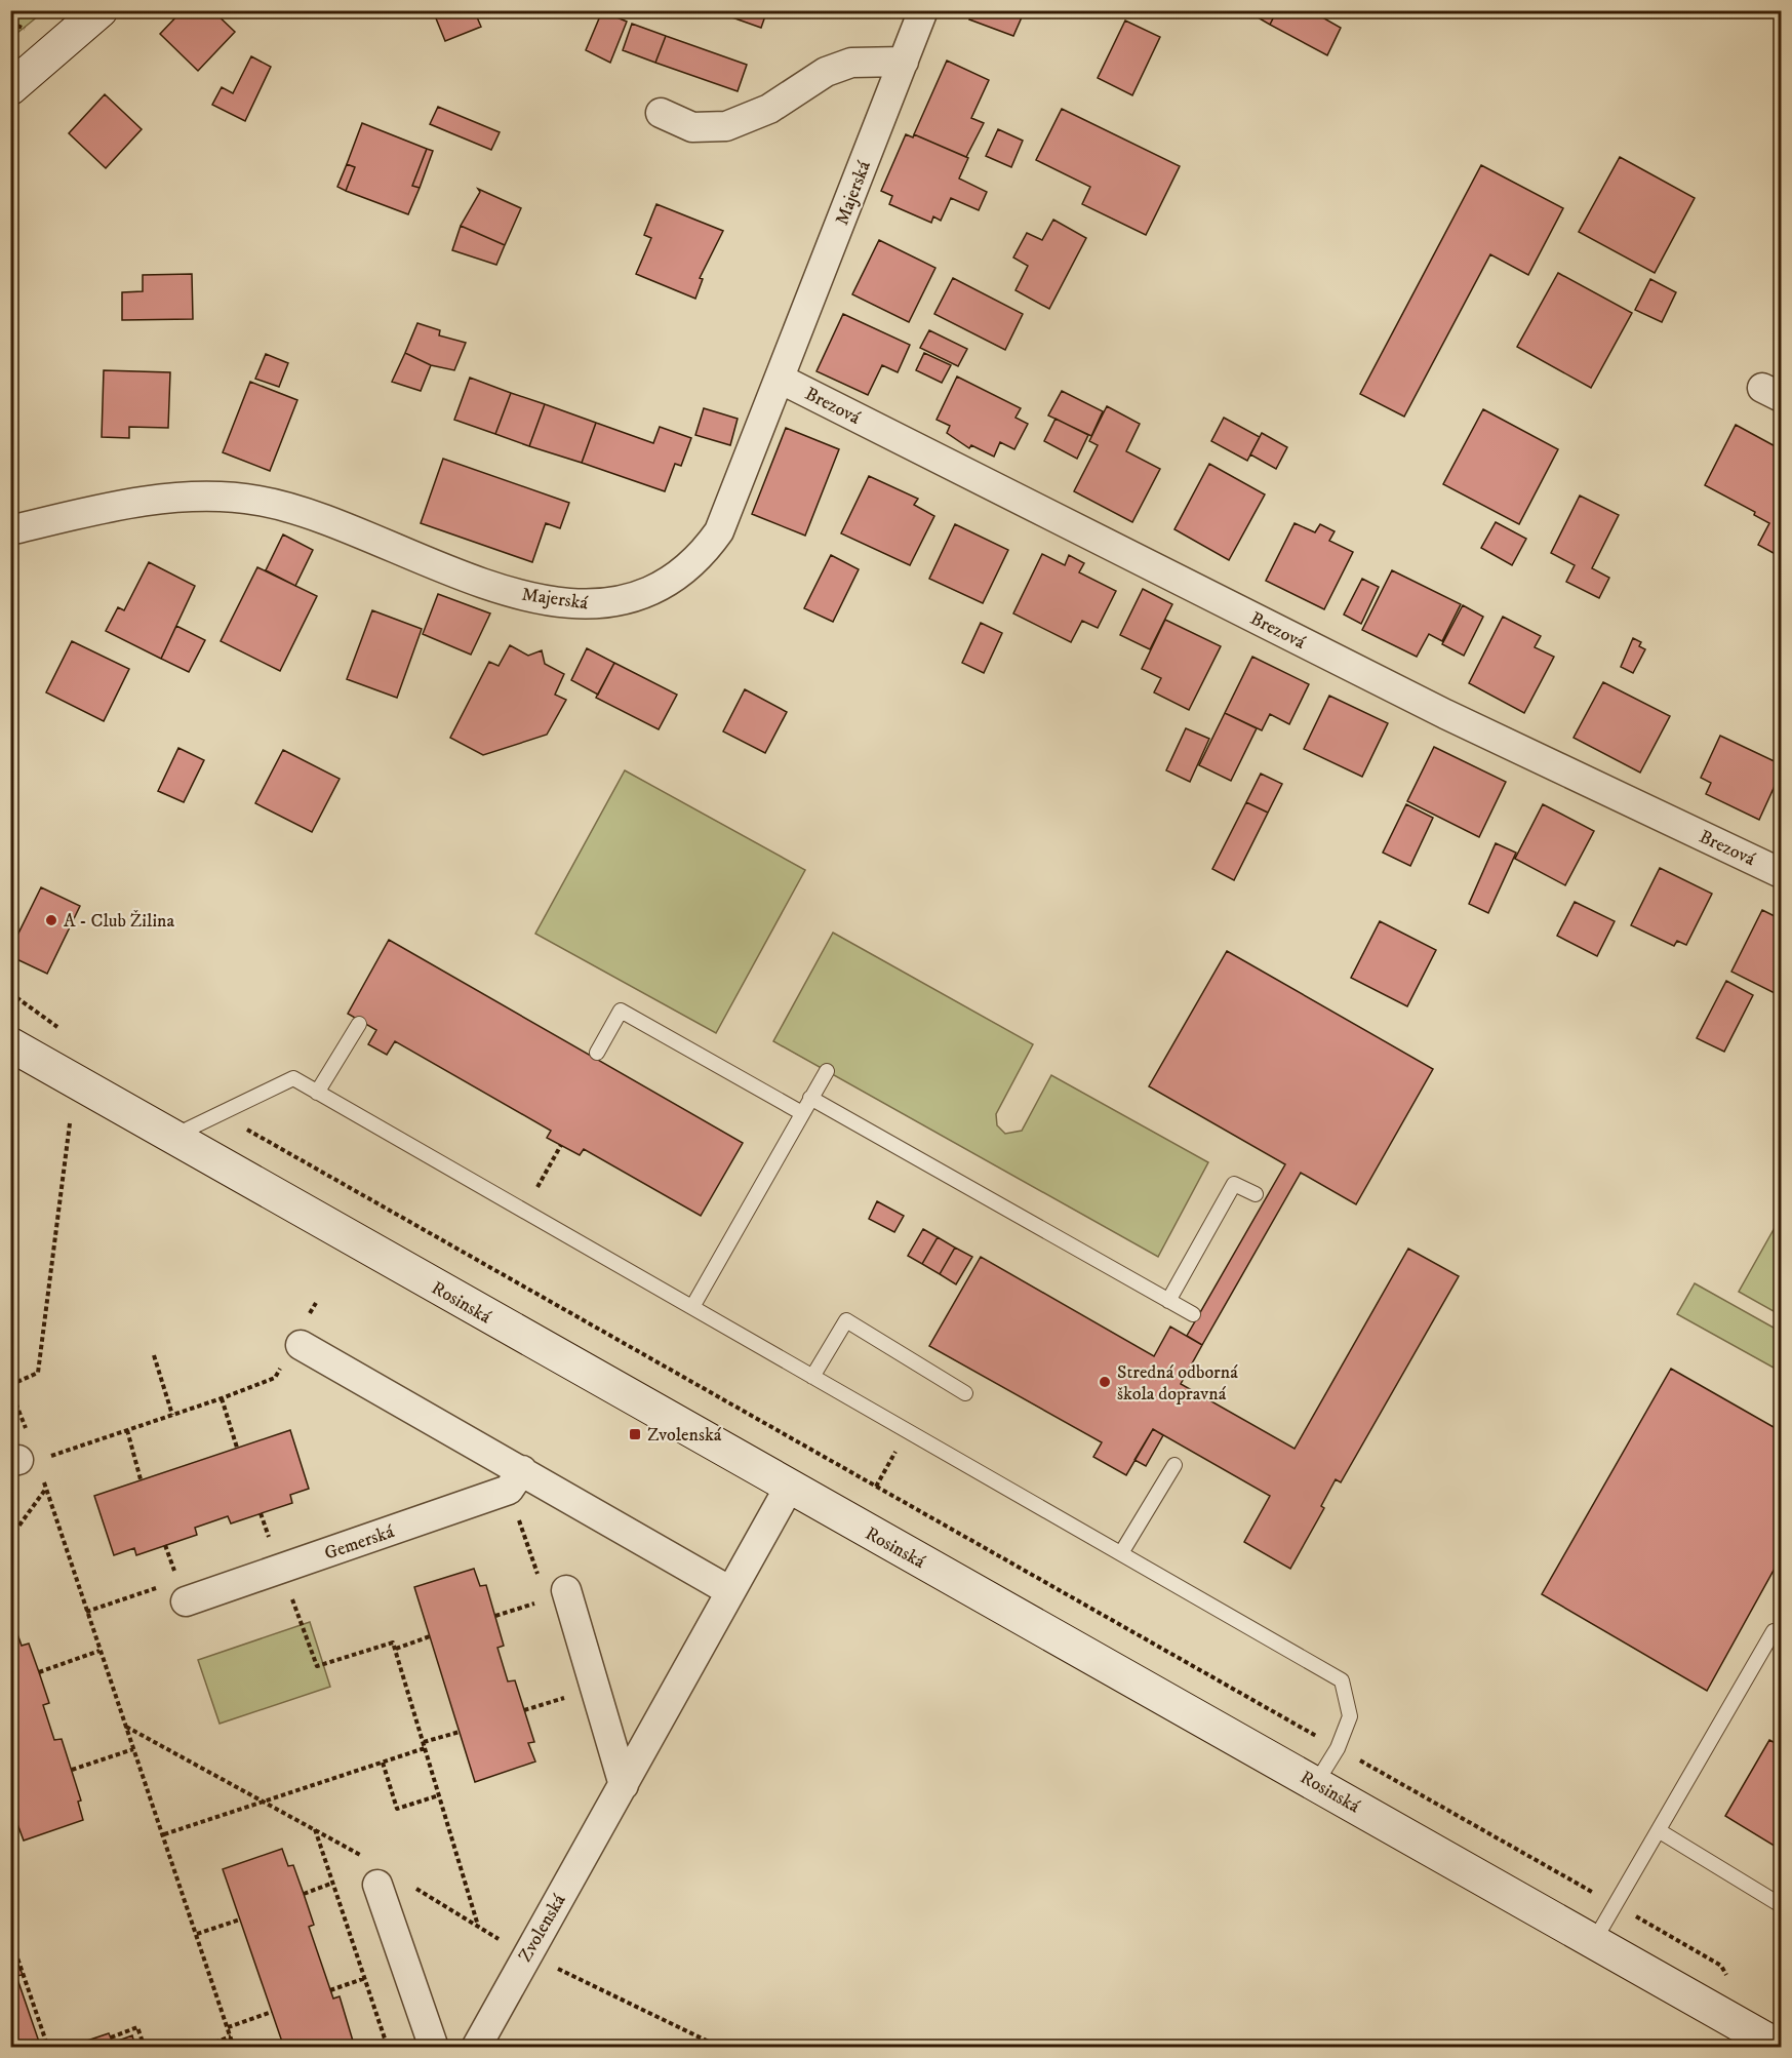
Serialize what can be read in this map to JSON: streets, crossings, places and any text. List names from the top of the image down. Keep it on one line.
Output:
{"streets":{"street":["Majerská","Brezová","Rosinská","Gemerská","Zvolenská"]},"crossings":[["Majerská","Brezová"],["Rosinská","Zvolenská"]],"places":{"other":["A - Club Žilina","Stredná odborná škola dopravná"],"transit":["Zvolenská"]}}
